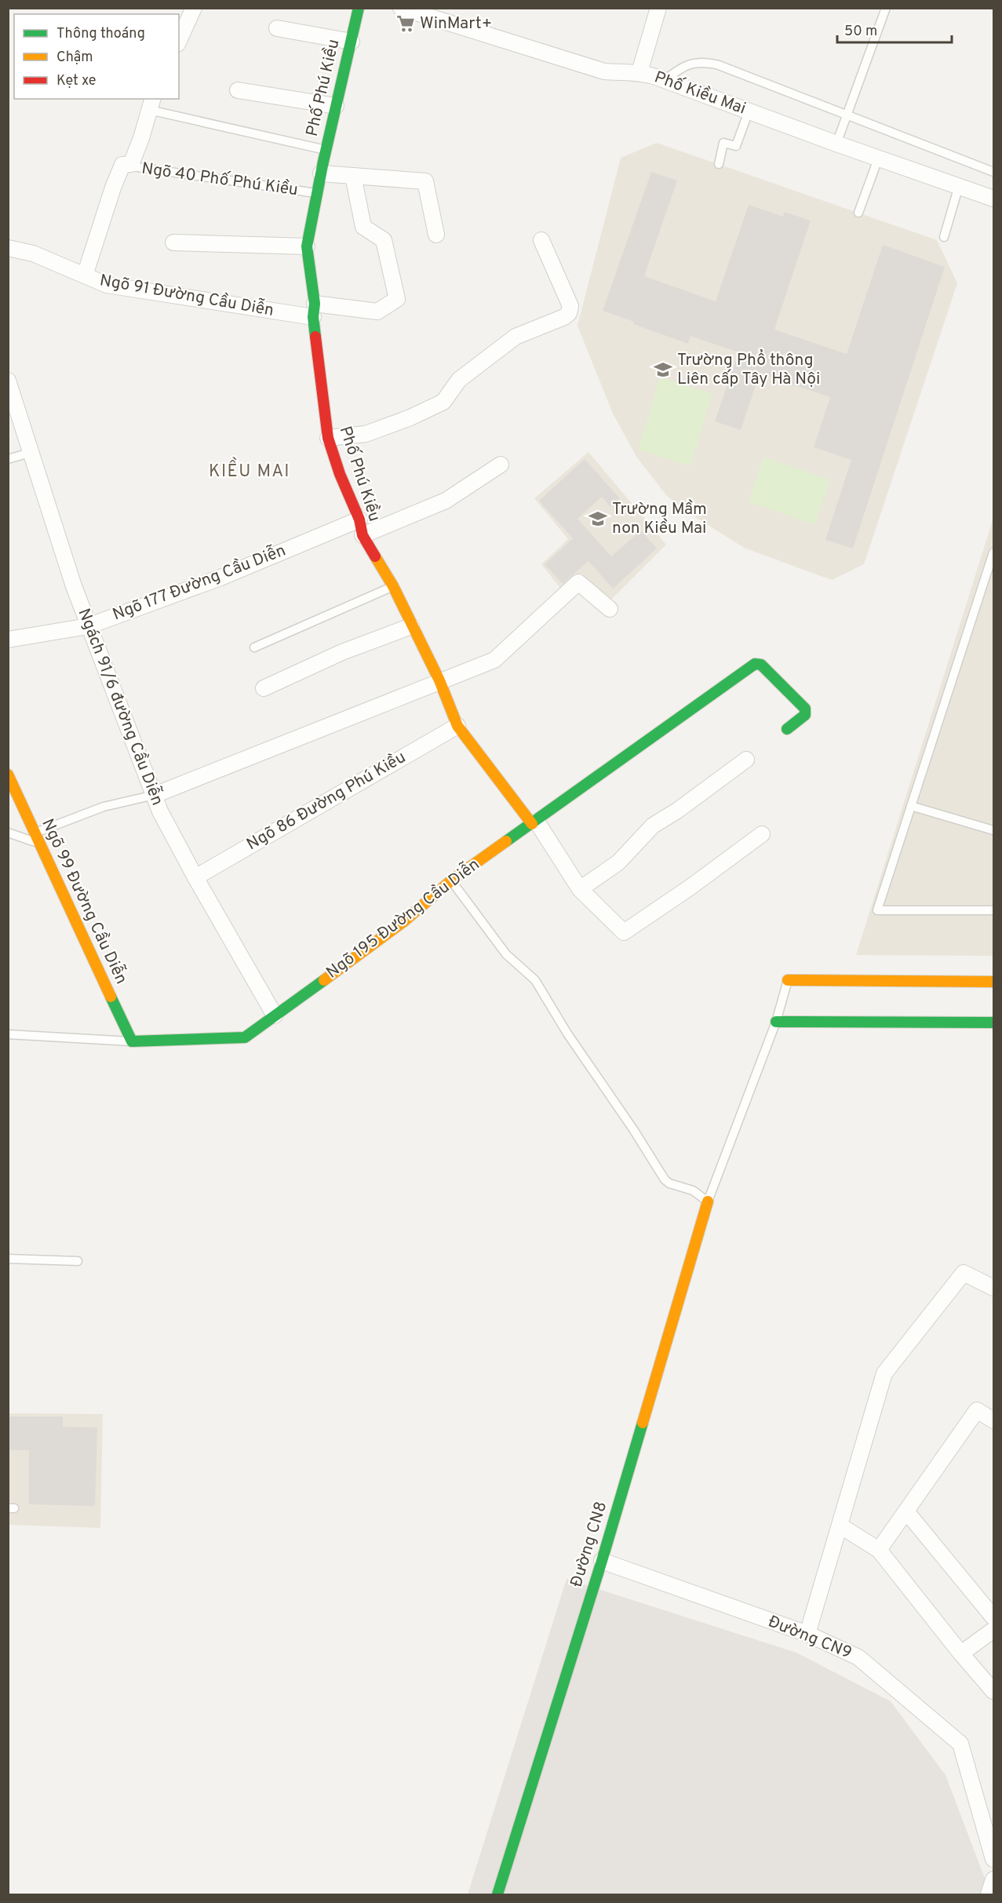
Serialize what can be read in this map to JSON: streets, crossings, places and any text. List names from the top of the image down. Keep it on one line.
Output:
{"streets":{"street":["Phố Phú Kiều","Phố Kiều Mai","Ngõ 91 Đường Cầu Diễn","Ngõ 177 Đường Cầu Diễn","Ngách 91/6 đường Cầu Diễn","Ngõ 86 Đường Phú Kiều","Ngõ 99 Đường Cầu Diễn","Ngõ 195 Đường Cầu Diễn","Đường CN8","Đường CN9"],"lane":["Ngõ 40 Phố Phú Kiều"]},"crossings":[["Phố Phú Kiều","Ngõ 40 Phố Phú Kiều"],["Phố Phú Kiều","Ngõ 91 Đường Cầu Diễn"],["Phố Phú Kiều","Ngõ 177 Đường Cầu Diễn"],["Phố Phú Kiều","Ngõ 86 Đường Phú Kiều"],["Phố Phú Kiều","Ngõ 195 Đường Cầu Diễn"],["Ngõ 177 Đường Cầu Diễn","Ngách 91/6 đường Cầu Diễn"],["Ngách 91/6 đường Cầu Diễn","Ngõ 86 Đường Phú Kiều"],["Ngách 91/6 đường Cầu Diễn","Ngõ 195 Đường Cầu Diễn"],["Ngõ 99 Đường Cầu Diễn","Ngõ 195 Đường Cầu Diễn"],["Đường CN8","Đường CN9"]],"districts":["KIỀU MAI"],"places":{"supermarket":["WinMart+"],"school or university":["Trường Phổ thông Liên cấp Tây Hà Nội","Trường Mầm non Kiều Mai"]},"legend":["Thông thoáng","Chậm","Kẹt xe"],"scale_bar":"50 m"}
